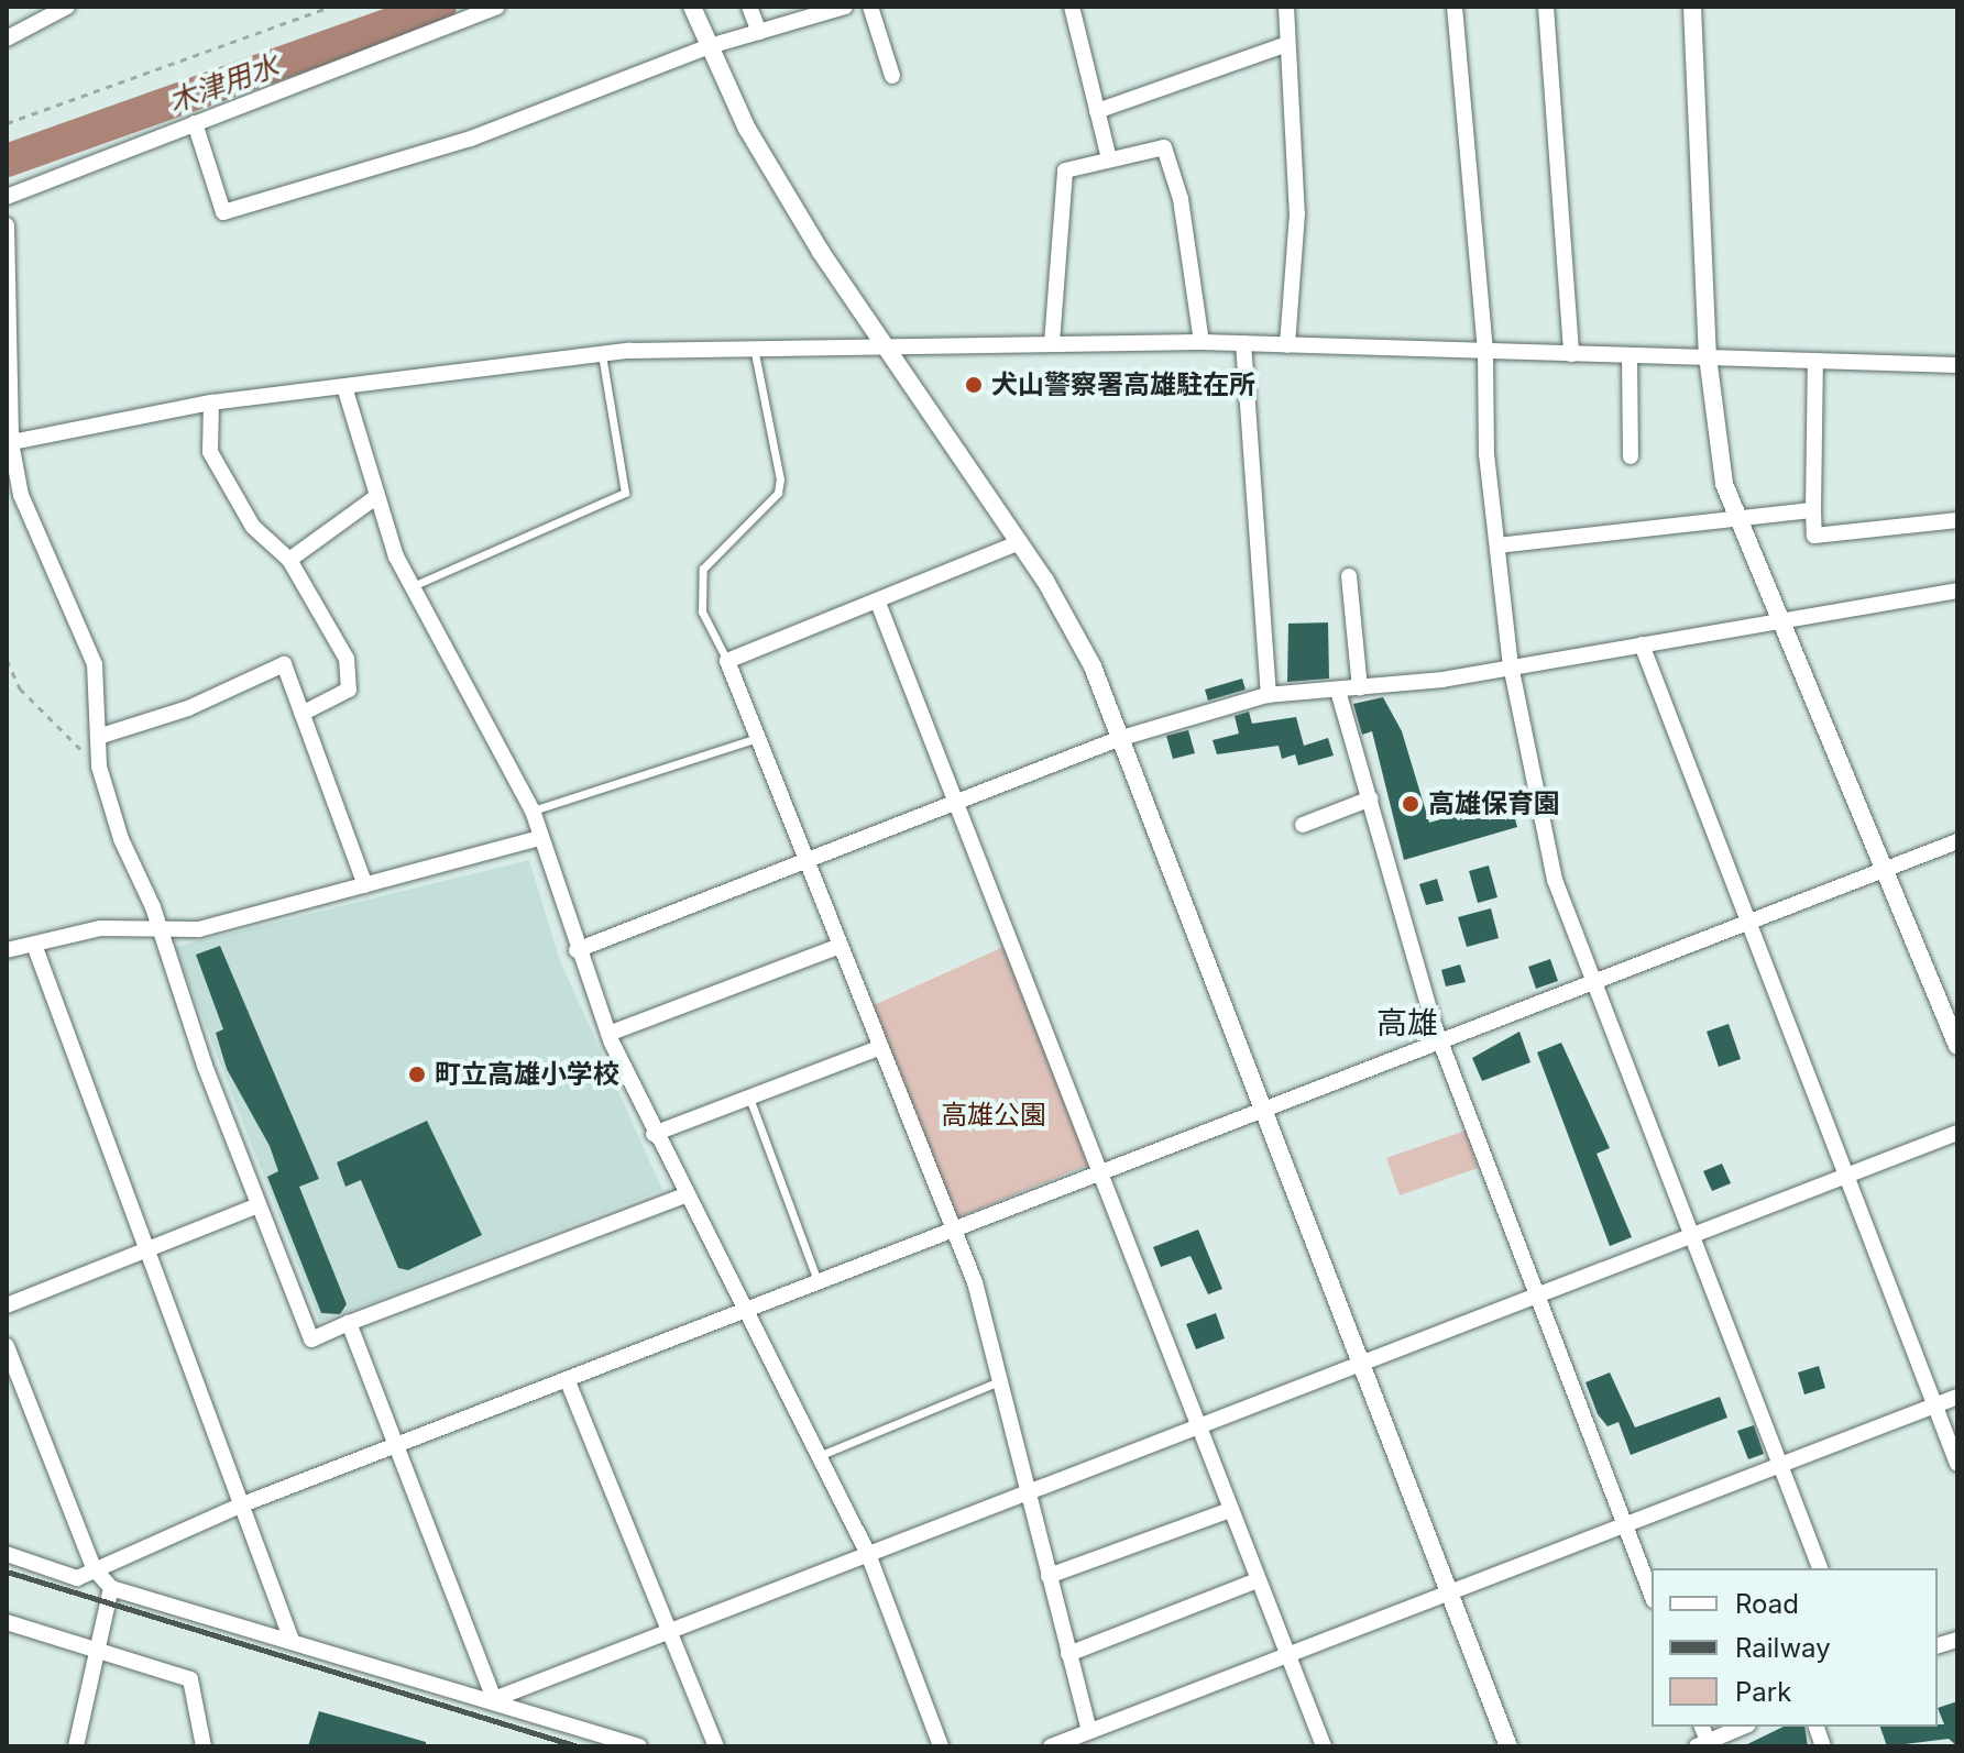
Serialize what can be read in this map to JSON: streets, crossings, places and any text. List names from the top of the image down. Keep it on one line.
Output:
{"districts":["高雄"],"water":["木津用水"],"parks":["高雄公園"],"places":["犬山警察署高雄駐在所","高雄保育園","町立高雄小学校"],"legend":["Road","Railway","Park"]}
